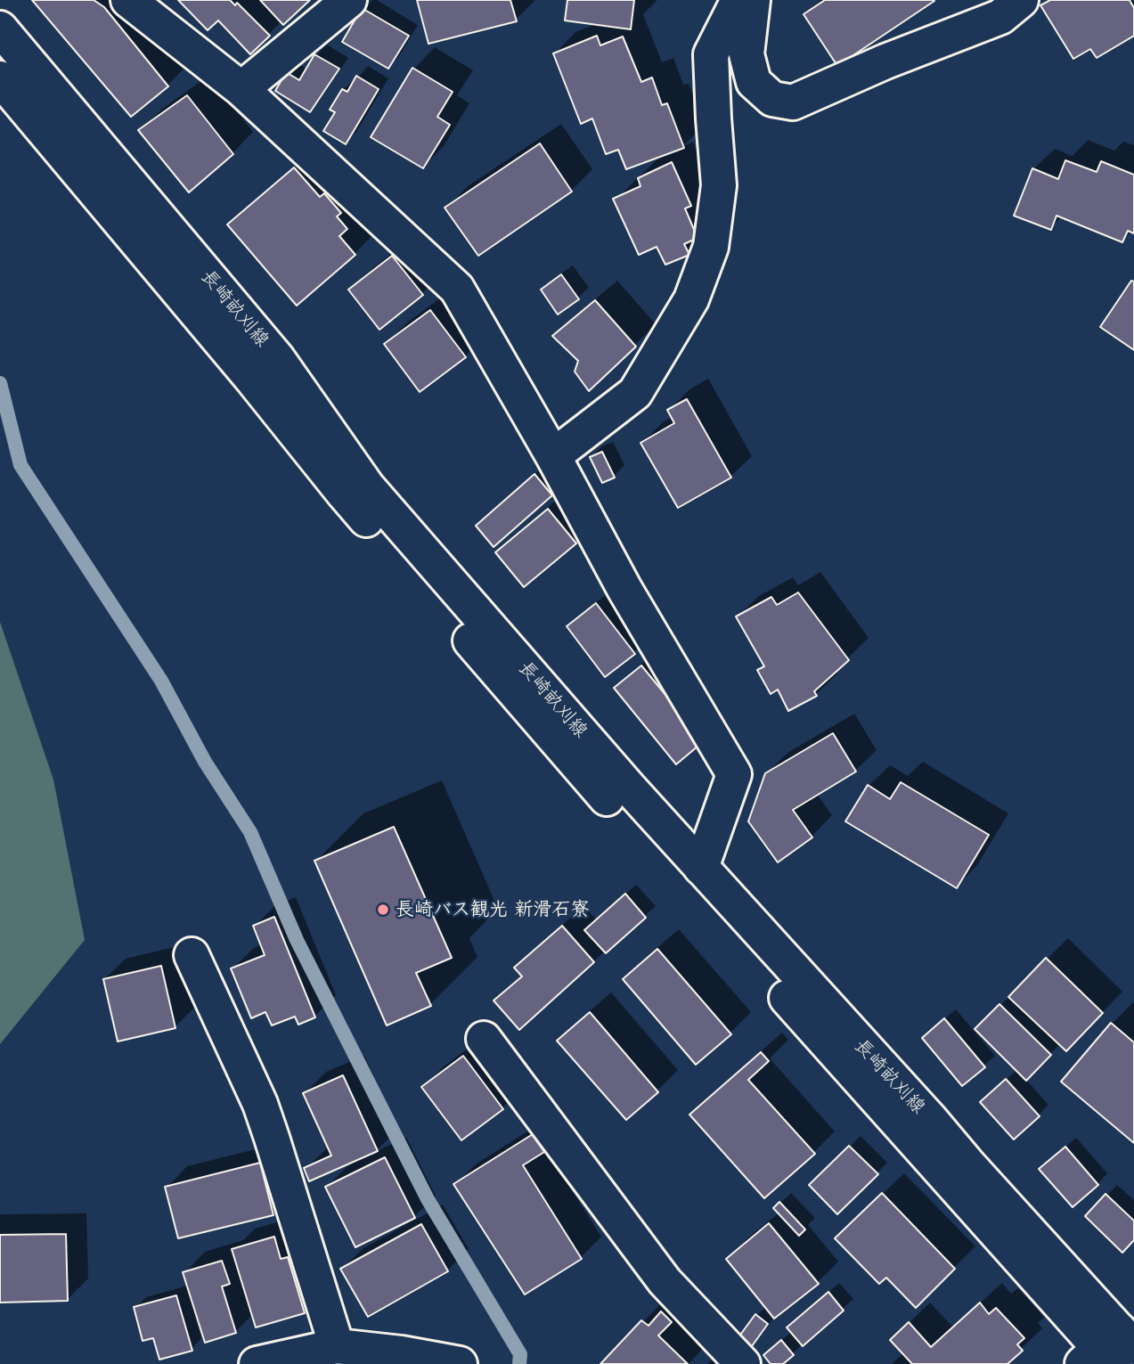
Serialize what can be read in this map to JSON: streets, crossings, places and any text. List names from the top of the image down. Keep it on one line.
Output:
{"streets":{"main road":["長崎畝刈線"]},"places":["長崎バス観光 新滑石寮"]}
